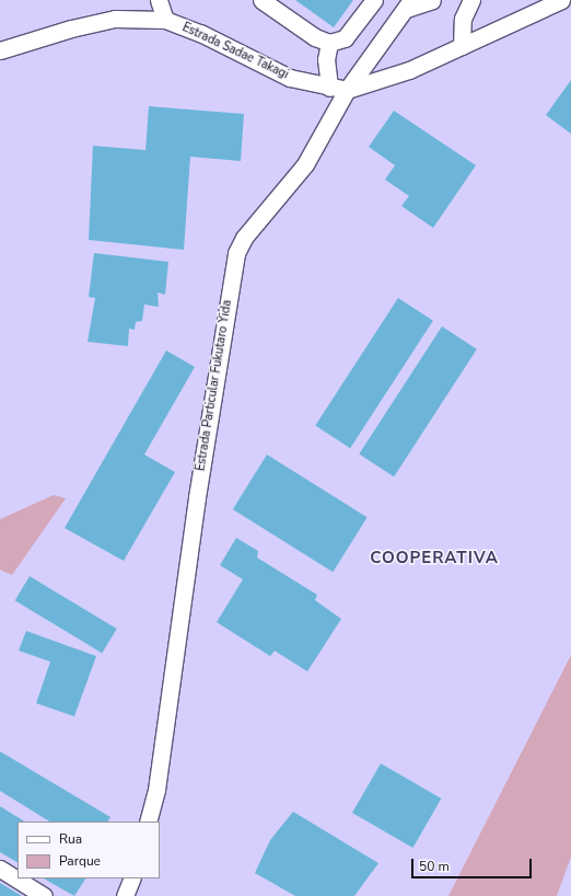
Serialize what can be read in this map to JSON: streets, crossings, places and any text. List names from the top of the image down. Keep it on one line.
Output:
{"streets":{"street":["Estrada Sadae Takagi","Estrada Particular Fukutaro Yida"]},"crossings":[["Estrada Sadae Takagi","Estrada Particular Fukutaro Yida"]],"districts":["COOPERATIVA"],"legend":["Rua","Parque"],"scale_bar":"50 m"}
